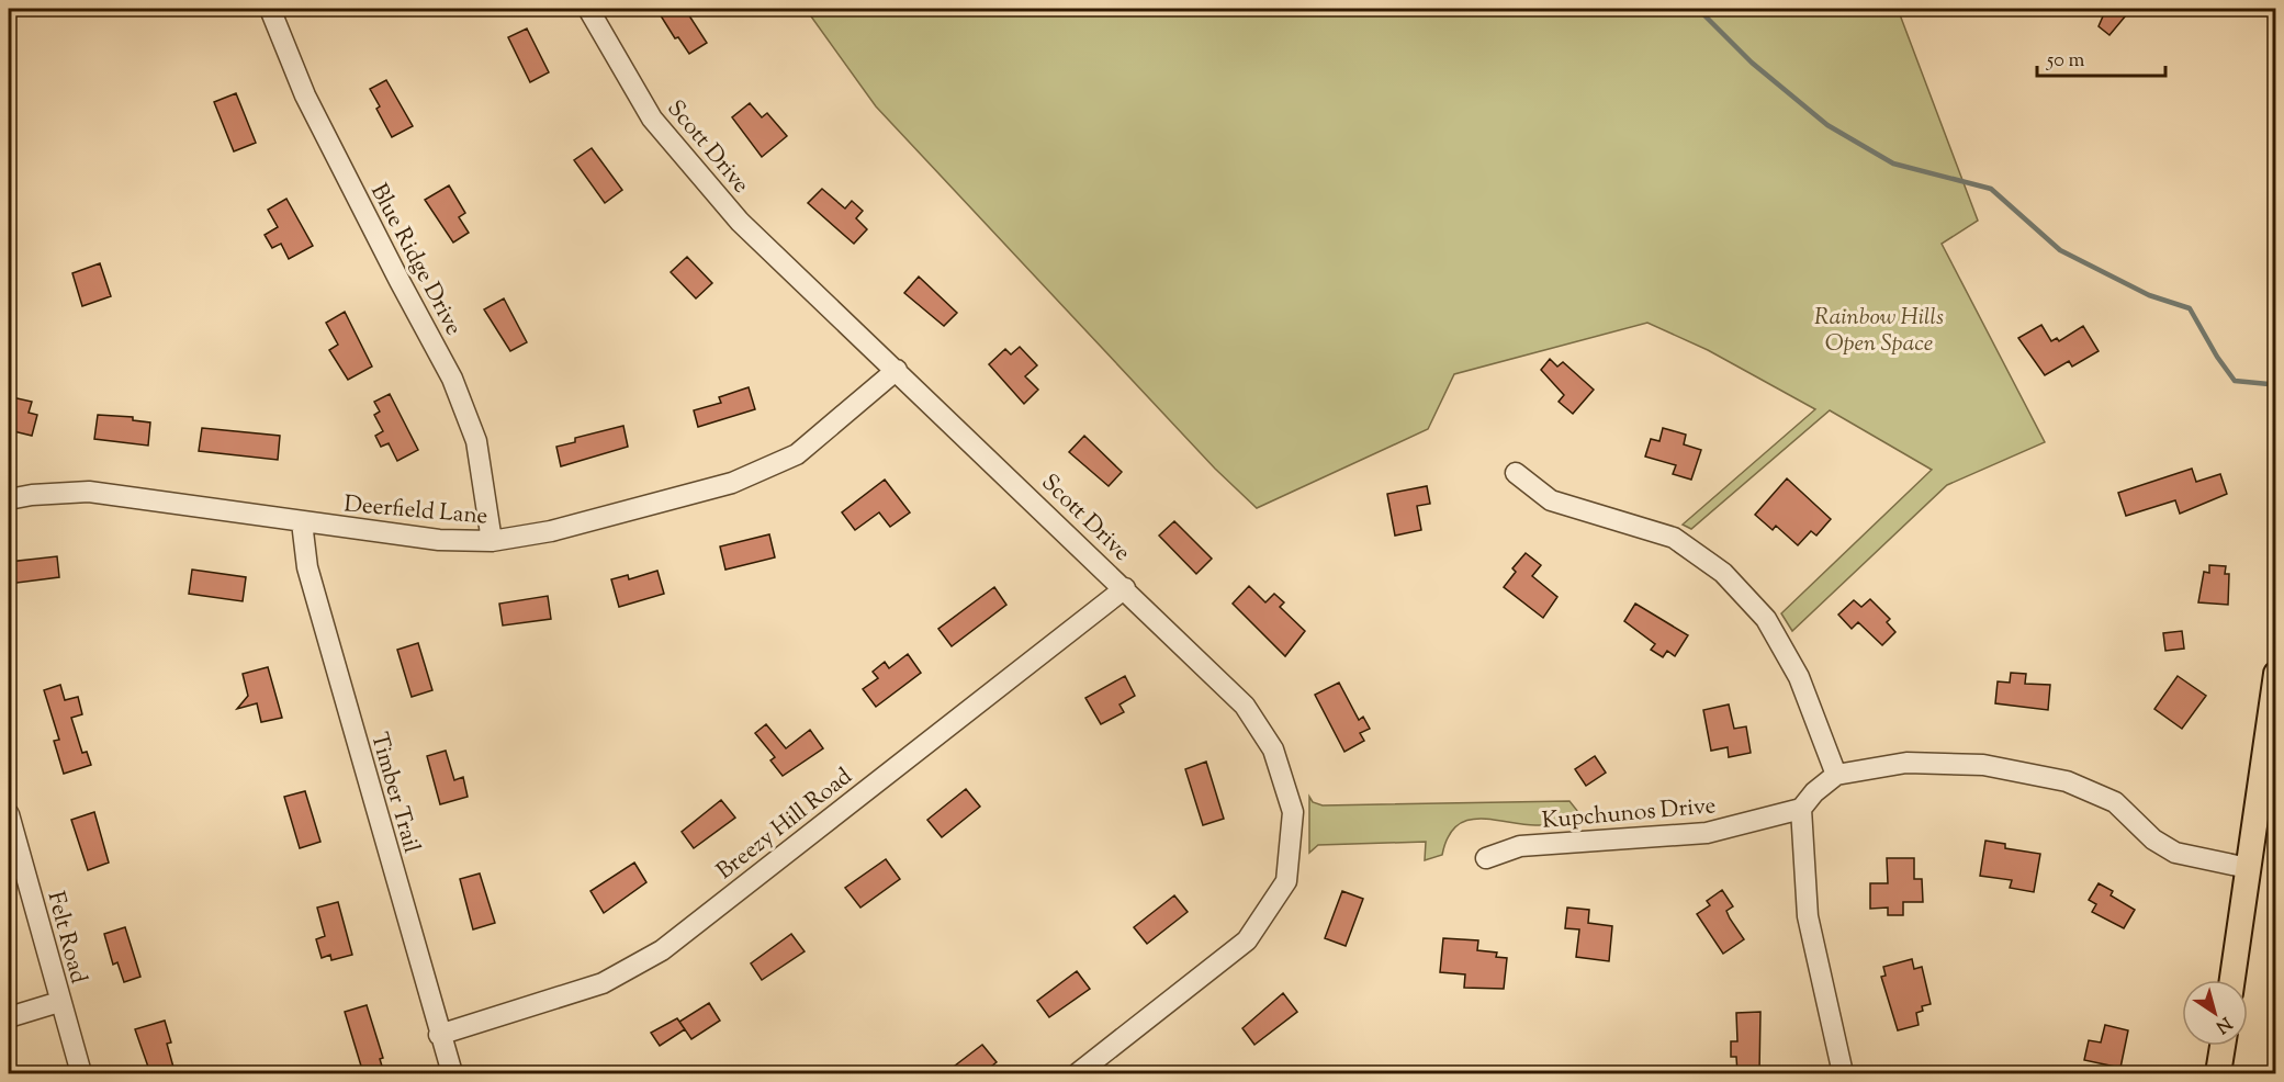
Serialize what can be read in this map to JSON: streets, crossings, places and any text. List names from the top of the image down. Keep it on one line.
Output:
{"streets":{"street":["Scott Drive","Blue Ridge Drive","Deerfield Lane","Timber Trail","Kupchunos Drive","Breezy Hill Road","Felt Road"]},"crossings":[["Scott Drive","Deerfield Lane"],["Scott Drive","Breezy Hill Road"],["Blue Ridge Drive","Deerfield Lane"],["Deerfield Lane","Timber Trail"],["Timber Trail","Breezy Hill Road"]],"parks":["Rainbow Hills Open Space"],"scale_bar":"50 m","north":"bottom right"}
